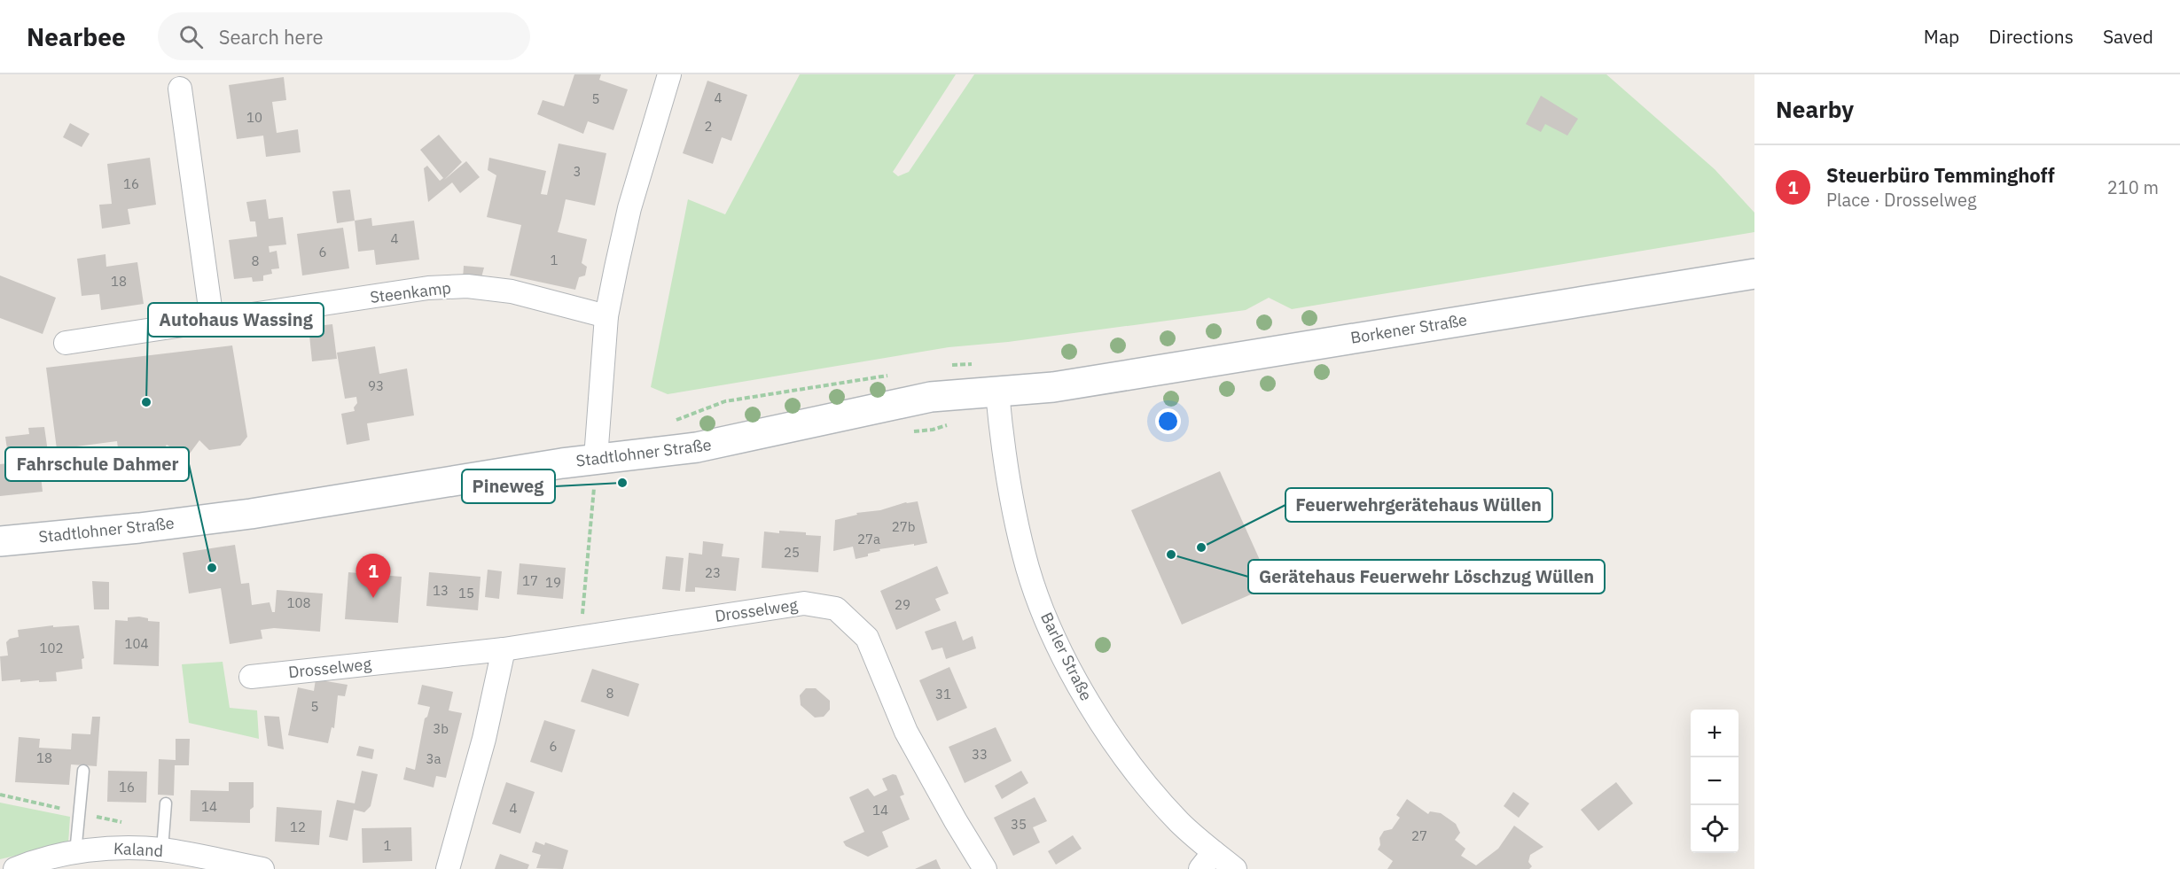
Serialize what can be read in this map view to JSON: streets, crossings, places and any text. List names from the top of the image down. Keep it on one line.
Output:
{"streets":{"main road":["Borkener Straße","Stadtlohner Straße"],"street":["Steenkamp","Drosselweg","Barler Straße","Kaland"]},"crossings":[["Borkener Straße","Stadtlohner Straße"],["Stadtlohner Straße","Barler Straße"]],"places":["Autohaus Wassing","Pineweg","Feuerwehrgerätehaus Wüllen","Gerätehaus Feuerwehr Löschzug Wüllen","Fahrschule Dahmer"],"house_numbers":["4","5","10","2","3","16","4","6","1","8","18","93","27b","27a","25","23","17","19","13","15","108","29","104","102","8","31","5","3b","6","33","18","3a","16","14","4","14","35","12","27","1"],"page":{"header":"Nearbee","search":"Search here","nav":["Map","Directions","Saved"],"heading":"Nearby","list":[{"mark":"1","name":"Steuerbüro Temminghoff","note":"Place · Drosselweg","value":"210 m"}],"pins":"1","map_buttons":["+","−"]}}
